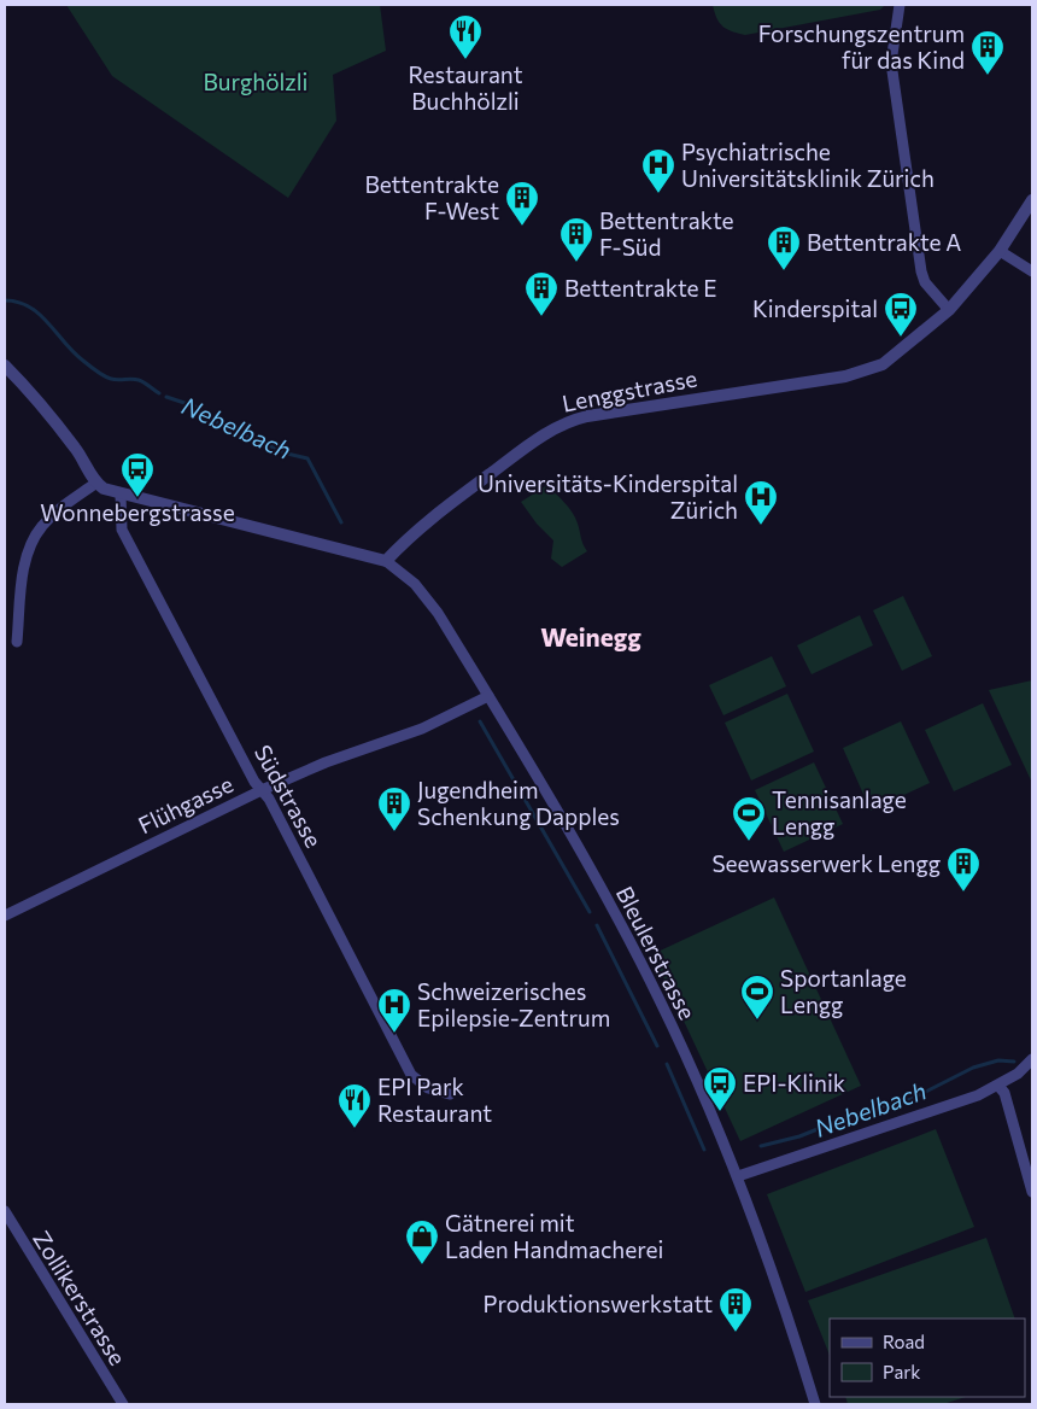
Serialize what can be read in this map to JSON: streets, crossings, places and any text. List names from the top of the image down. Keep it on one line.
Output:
{"streets":{"street":["Lenggstrasse","Südstrasse","Flühgasse","Bleulerstrasse","Zollikerstrasse"]},"crossings":[["Lenggstrasse","Bleulerstrasse"],["Südstrasse","Flühgasse"],["Flühgasse","Bleulerstrasse"]],"districts":["Weinegg"],"water":["Nebelbach"],"parks":["Burghölzli"],"places":{"restaurant":["Restaurant Buchhölzli","EPI Park Restaurant"],"building":["Forschungszentrum für das Kind","Bettentrakte F-West","Bettentrakte F-Süd","Bettentrakte A","Bettentrakte E","Jugendheim Schenkung Dapples","Seewasserwerk Lengg","Produktionswerkstatt"],"hospital":["Psychiatrische Universitätsklinik Zürich","Universitäts-Kinderspital Zürich","Schweizerisches Epilepsie-Zentrum"],"bus stop":["Kinderspital","Wonnebergstrasse","EPI-Klinik"],"sports":["Tennisanlage Lengg","Sportanlage Lengg"],"shop":["Gätnerei mit Laden Handmacherei"]},"legend":["Road","Park"]}
